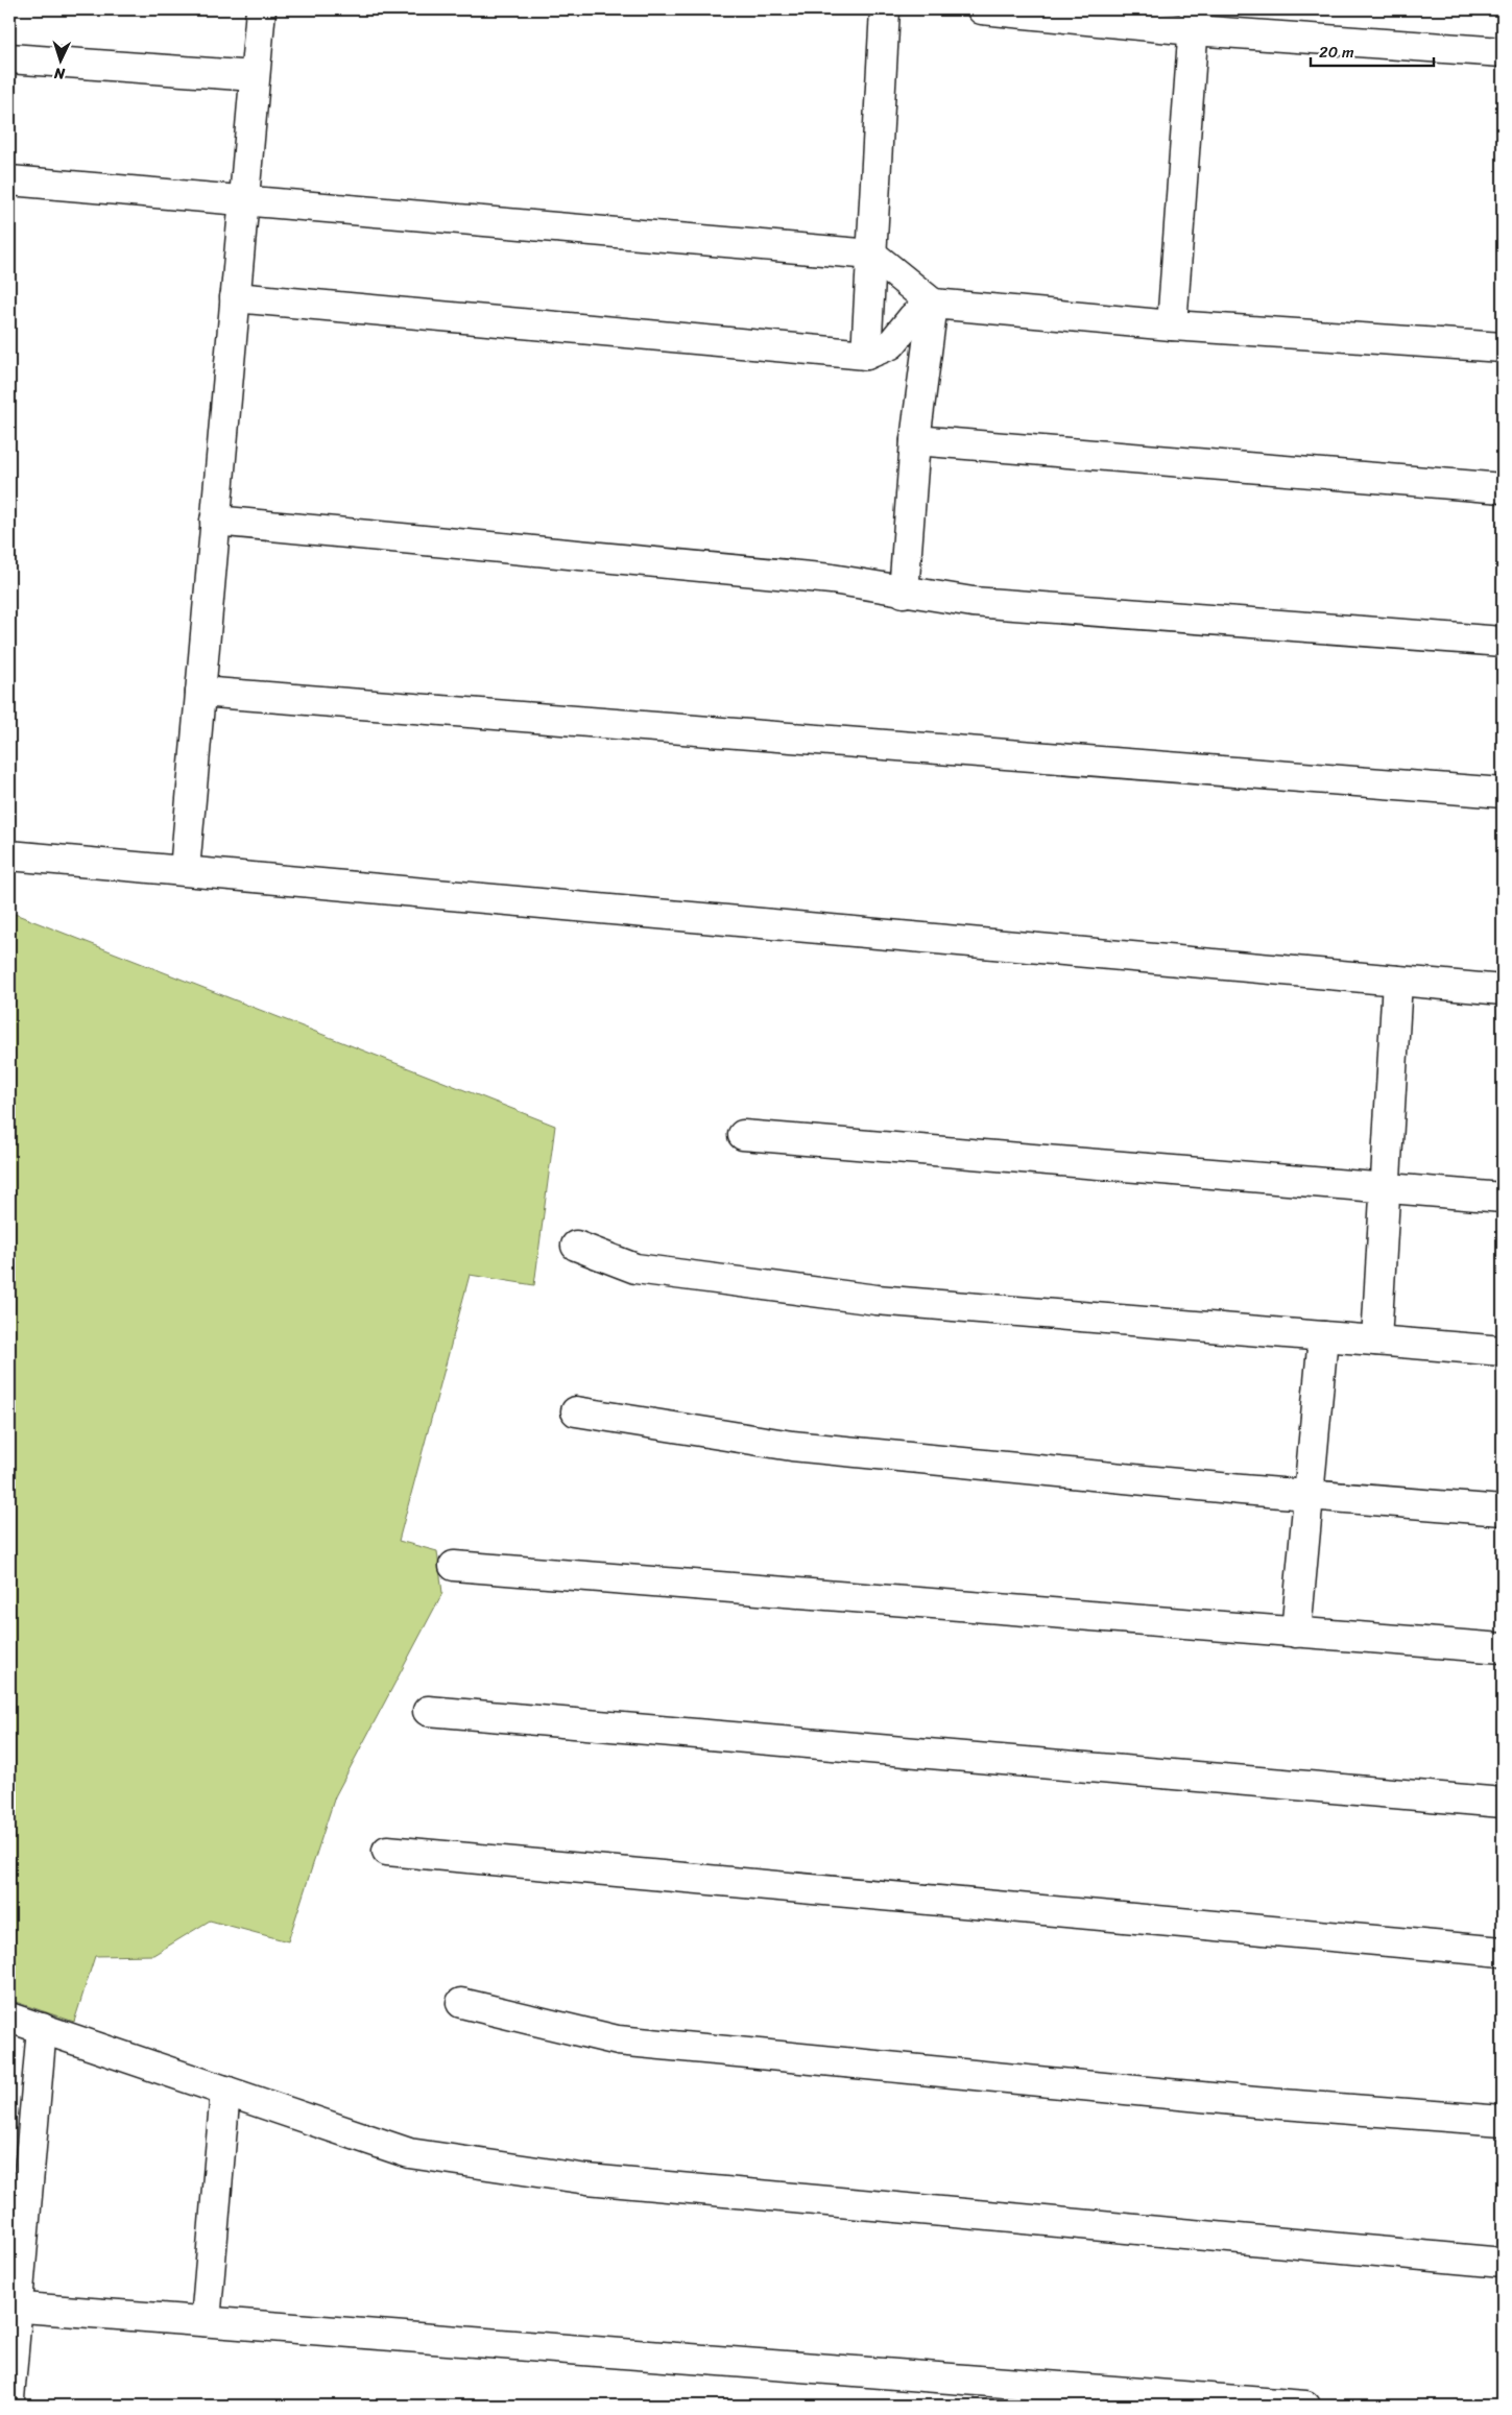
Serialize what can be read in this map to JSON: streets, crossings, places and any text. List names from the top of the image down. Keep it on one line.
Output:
{"scale_bar":"20 m","north":"bottom"}
